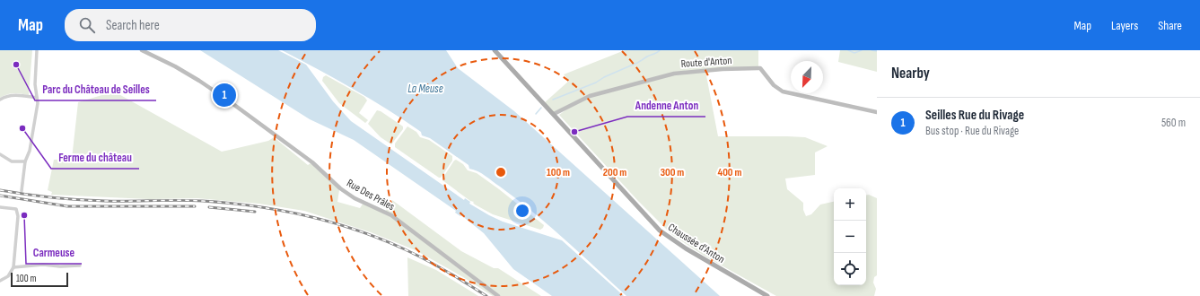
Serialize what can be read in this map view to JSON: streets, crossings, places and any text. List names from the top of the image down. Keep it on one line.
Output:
{"streets":{"main road":["Chaussée d'Anton"],"street":["Route d'Anton","Rue Des Prâles"]},"crossings":[["Route d'Anton","Chaussée d'Anton"]],"water":["La Meuse"],"places":["Parc du Château de Seilles","Ferme du château","Andenne Anton","Carmeuse"],"scale_bar":"100 m","north":"bottom left","page":{"header":"Map","search":"Search here","nav":["Map","Layers","Share"],"heading":"Nearby","pins":"1","list":[{"mark":"1","name":"Seilles Rue du Rivage","note":"Bus stop · Rue du Rivage","value":"560 m"}],"map_buttons":["+","−"],"scale":"100 m"},"rings":["100 m","200 m","300 m","400 m"]}
